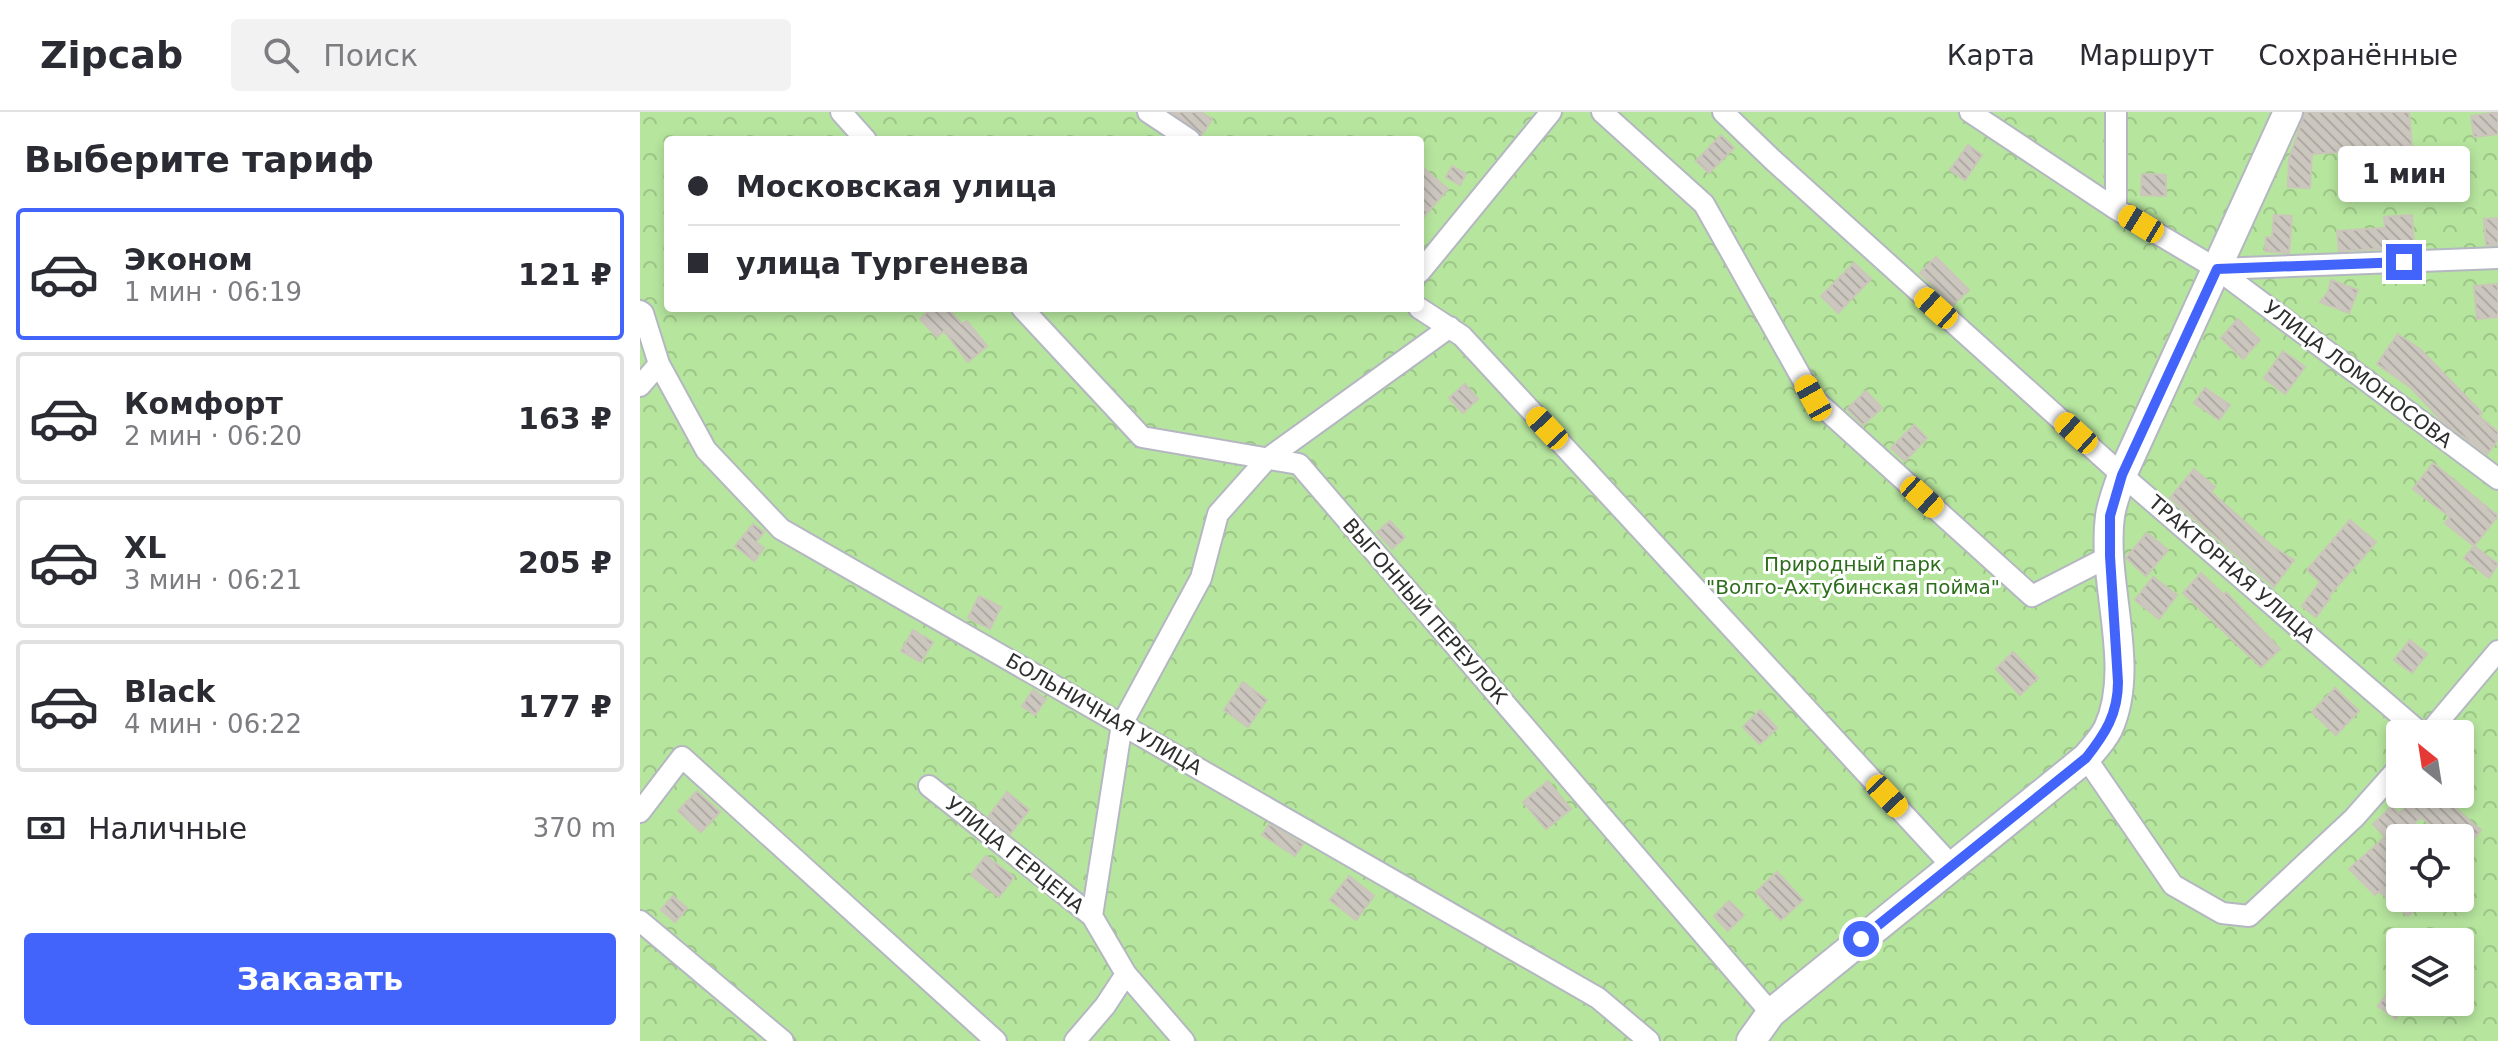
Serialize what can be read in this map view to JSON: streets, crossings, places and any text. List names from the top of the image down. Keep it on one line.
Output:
{"streets":{"street":["УЛИЦА ЛОМОНОСОВА","ТРАКТОРНАЯ УЛИЦА","ВЫГОННЫЙ ПЕРЕУЛОК","БОЛЬНИЧНАЯ УЛИЦА","УЛИЦА ГЕРЦЕНА"]},"parks":["Природный парк \"Волго-Ахтубинская пойма\""],"north":"top left","page":{"header":"Zipcab","search":"Поиск","nav":["Карта","Маршрут","Сохранённые"],"heading":"Выберите тариф","banner":["Московская улица","улица Тургенева"],"bubble":"1 мин","list":[{"name":"Эконом","note":"1 мин · 06:19","value":"121 ₽"},{"name":"Комфорт","note":"2 мин · 06:20","value":"163 ₽"},{"name":"XL","note":"3 мин · 06:21","value":"205 ₽"},{"name":"Black","note":"4 мин · 06:22","value":"177 ₽"}],"pay":["Наличные","370 m"],"buttons":"Заказать"}}
